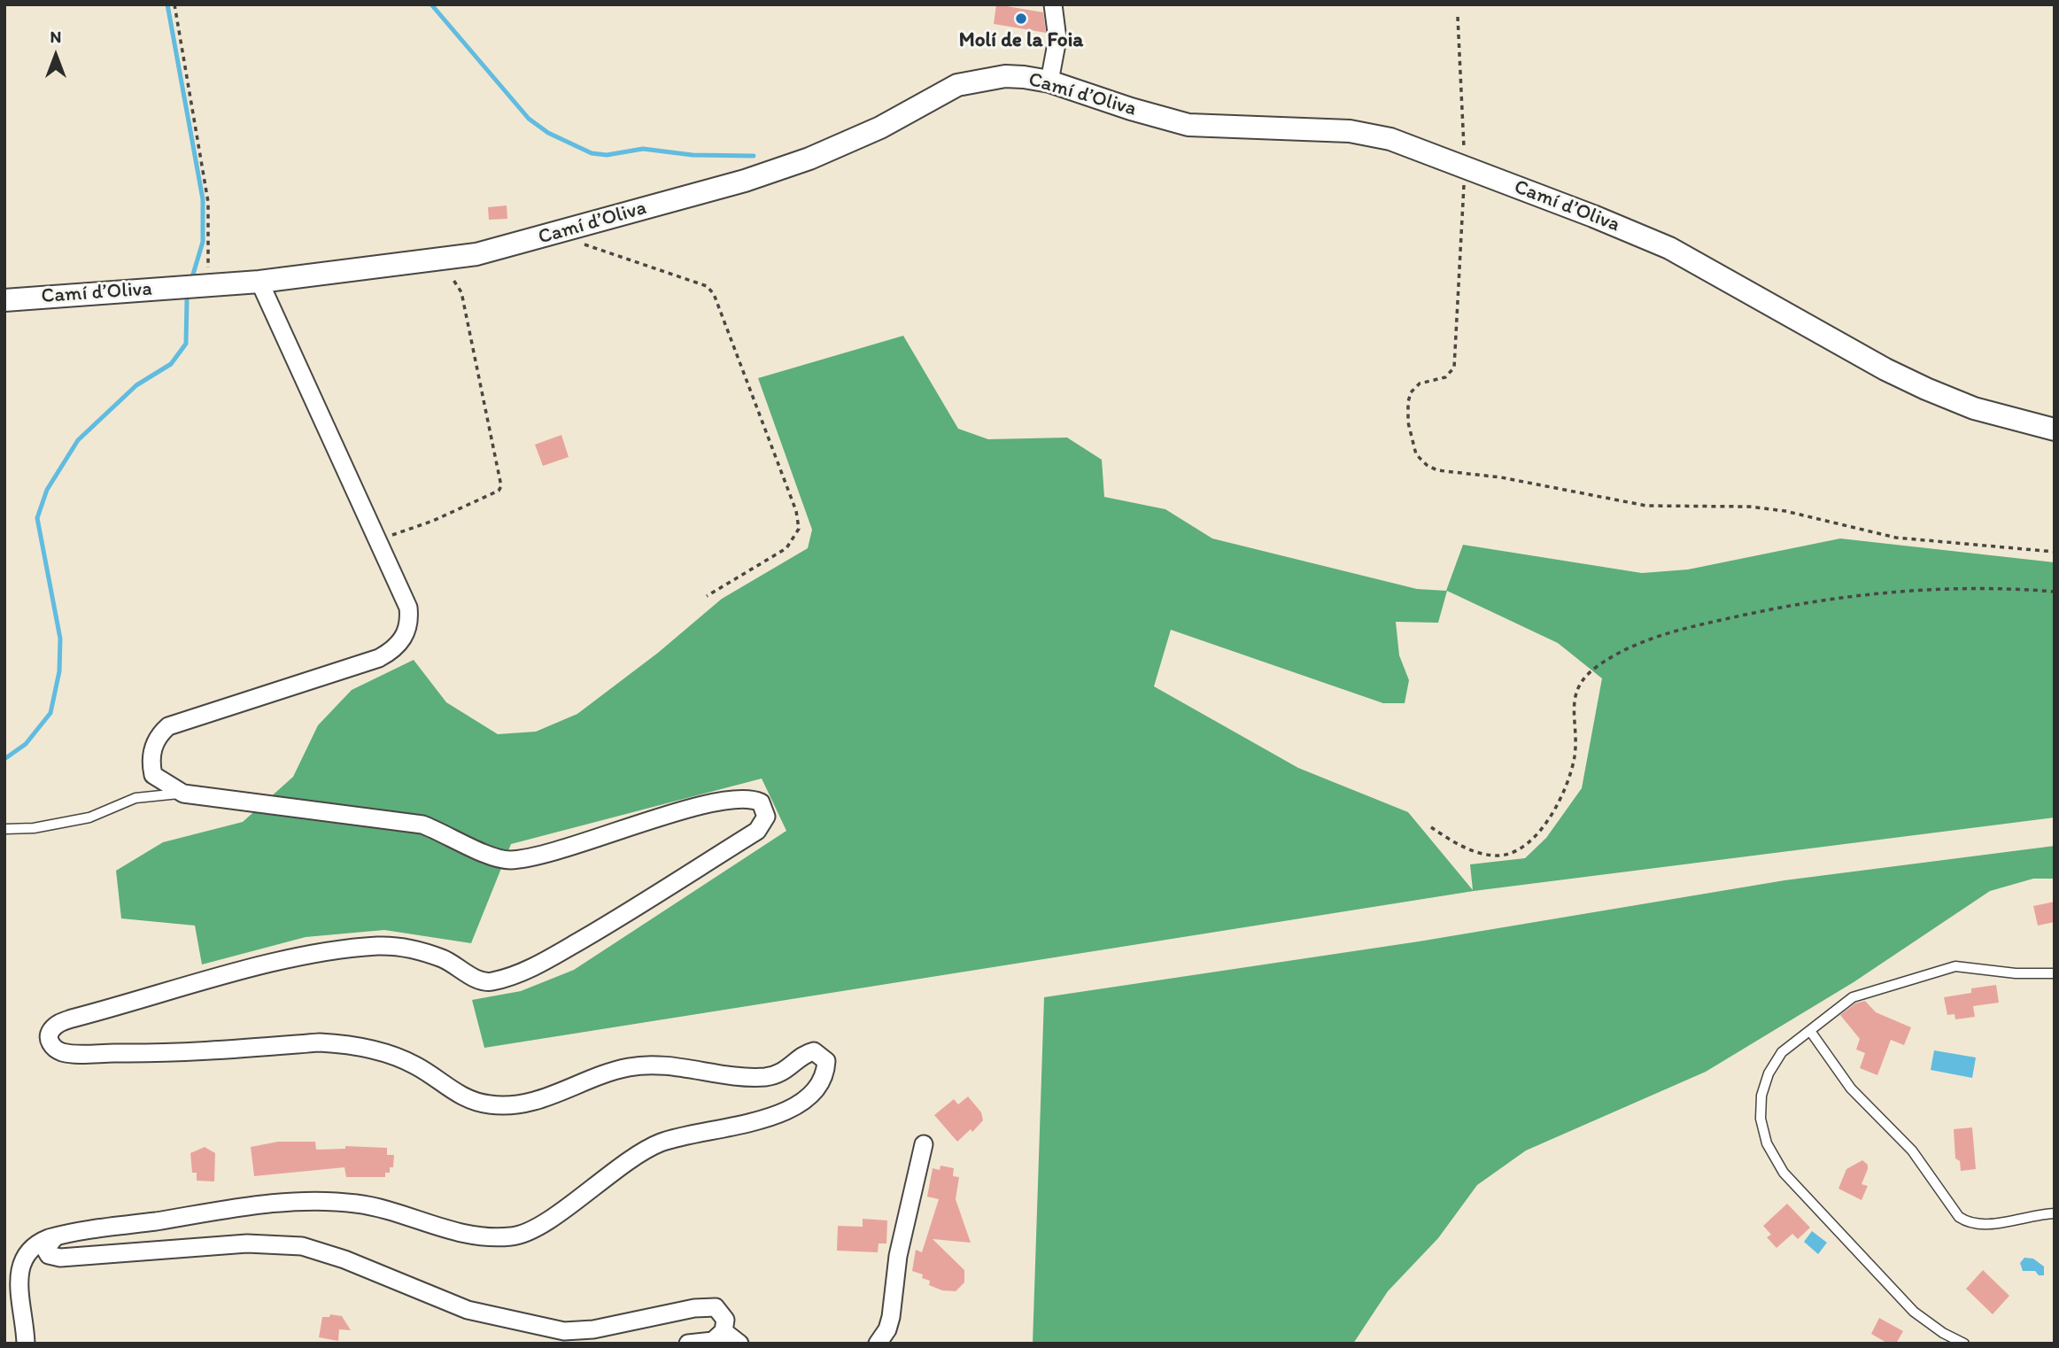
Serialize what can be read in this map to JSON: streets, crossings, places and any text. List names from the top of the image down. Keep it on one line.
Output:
{"streets":{"street":["Camí d’Oliva"]},"places":["Molí de la Foia"],"north":"top"}
